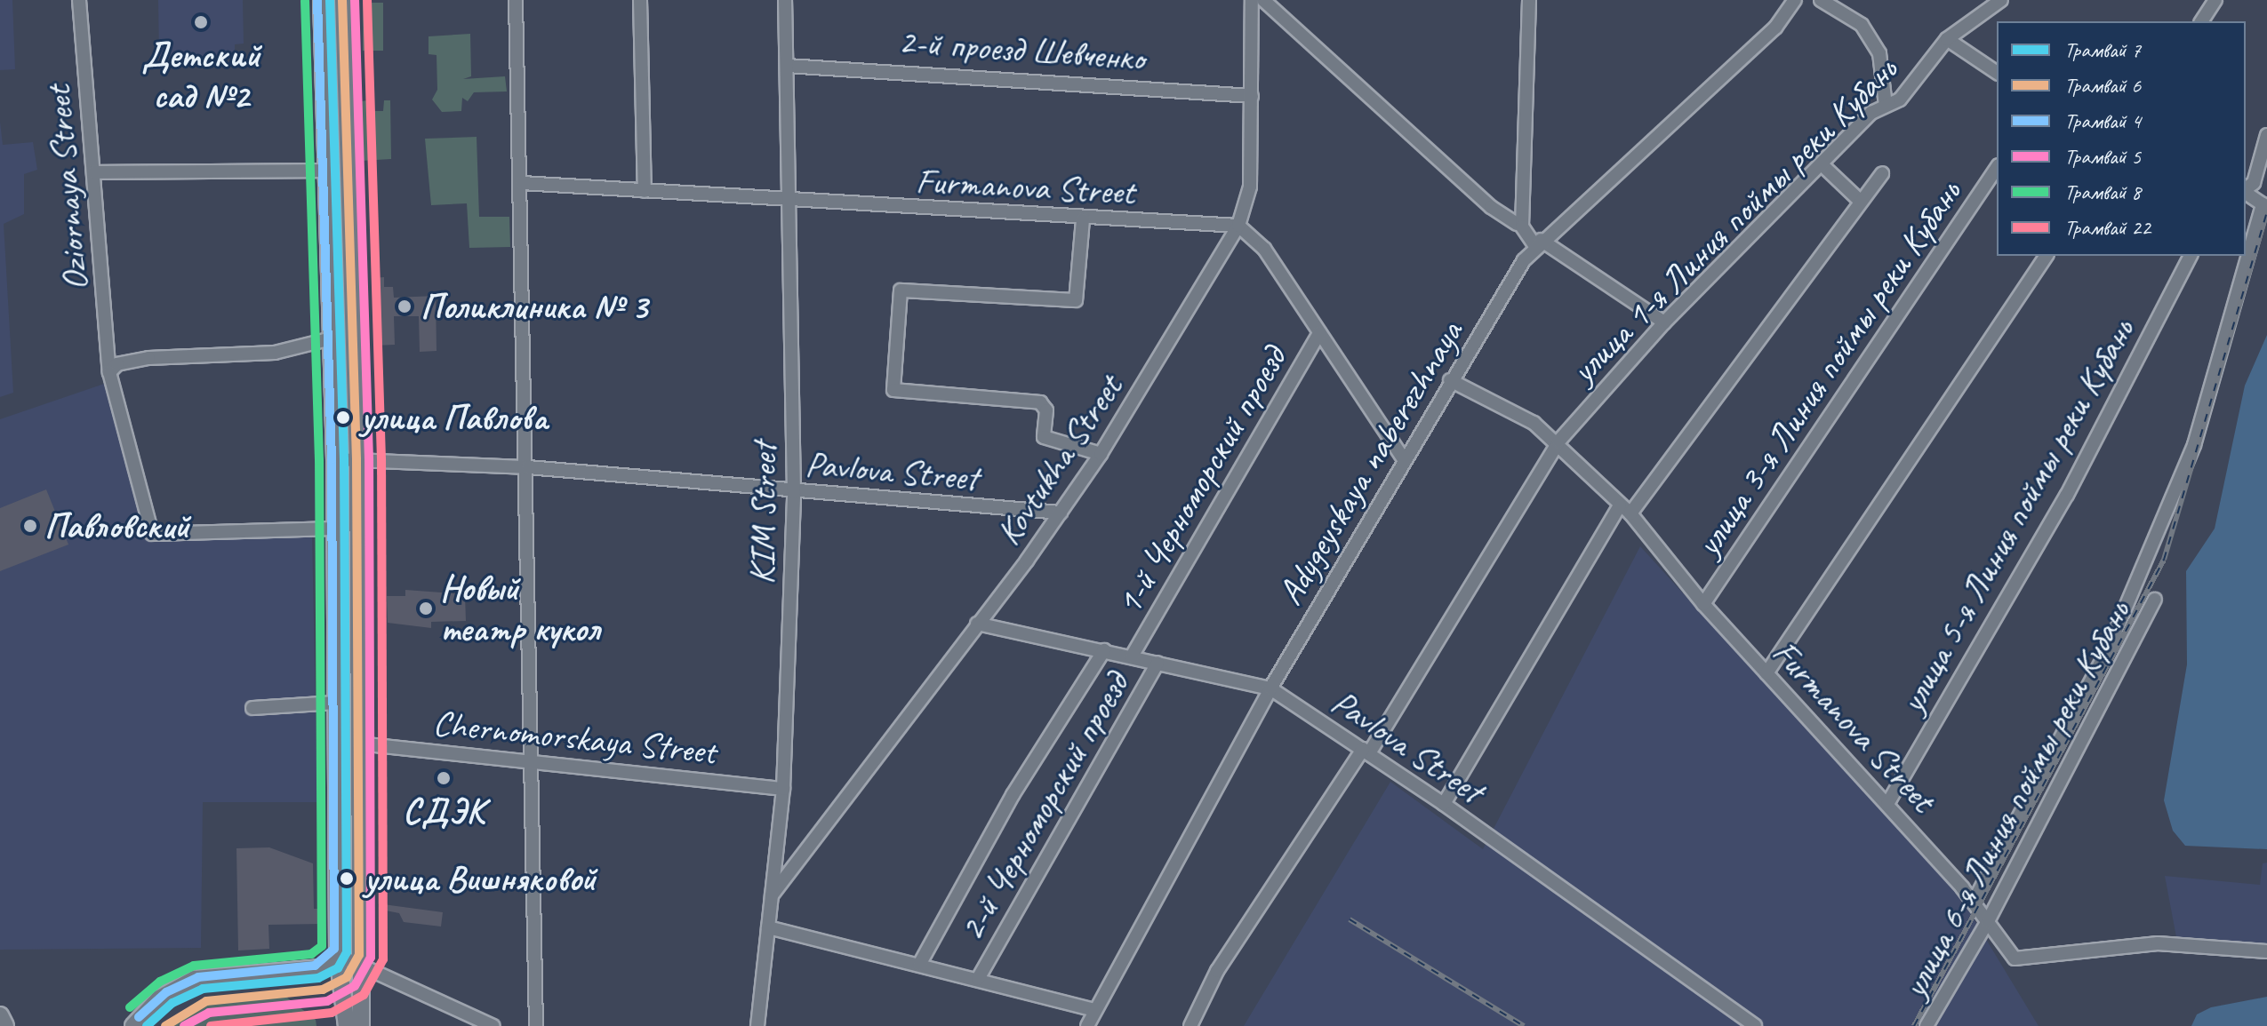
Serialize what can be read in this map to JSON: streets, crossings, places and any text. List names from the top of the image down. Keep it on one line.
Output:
{"streets":{"street":["2-й проезд Шевченко","Furmanova Street","Oziornaya Street","улица 1-я Линия поймы реки Кубань","улица 3-я Линия поймы реки Кубань","Kovtukha Street","Adygeyskaya naberezhnaya","Pavlova Street","1-й Черноморский проезд","KIM Street","улица 5-я Линия поймы реки Кубань","Chernomorskaya Street","улица 6-я Линия поймы реки Кубань","2-й Черноморский проезд"]},"crossings":[["2-й проезд Шевченко","Kovtukha Street"],["2-й проезд Шевченко","KIM Street"],["Furmanova Street","улица 1-я Линия поймы реки Кубань"],["Furmanova Street","улица 3-я Линия поймы реки Кубань"],["Furmanova Street","Kovtukha Street"],["Furmanova Street","Adygeyskaya naberezhnaya"],["Furmanova Street","KIM Street"],["Furmanova Street","улица 5-я Линия поймы реки Кубань"],["Furmanova Street","улица 6-я Линия поймы реки Кубань"],["улица 1-я Линия поймы реки Кубань","Pavlova Street"],["Kovtukha Street","Pavlova Street"],["Kovtukha Street","KIM Street"],["Adygeyskaya naberezhnaya","Pavlova Street"],["Pavlova Street","1-й Черноморский проезд"],["Pavlova Street","KIM Street"],["Pavlova Street","2-й Черноморский проезд"],["KIM Street","Chernomorskaya Street"]],"places":["Детский сад №2","Поликлиника № 3","улица Павлова","Павловский","Новый театр кукол","СДЭК","улица Вишняковой"],"lines":["tram line 7","tram line 6","tram line 4","tram line 5","tram line 22","tram line 8"],"legend":["Трамвай 7","Трамвай 6","Трамвай 4","Трамвай 5","Трамвай 8","Трамвай 22"]}
